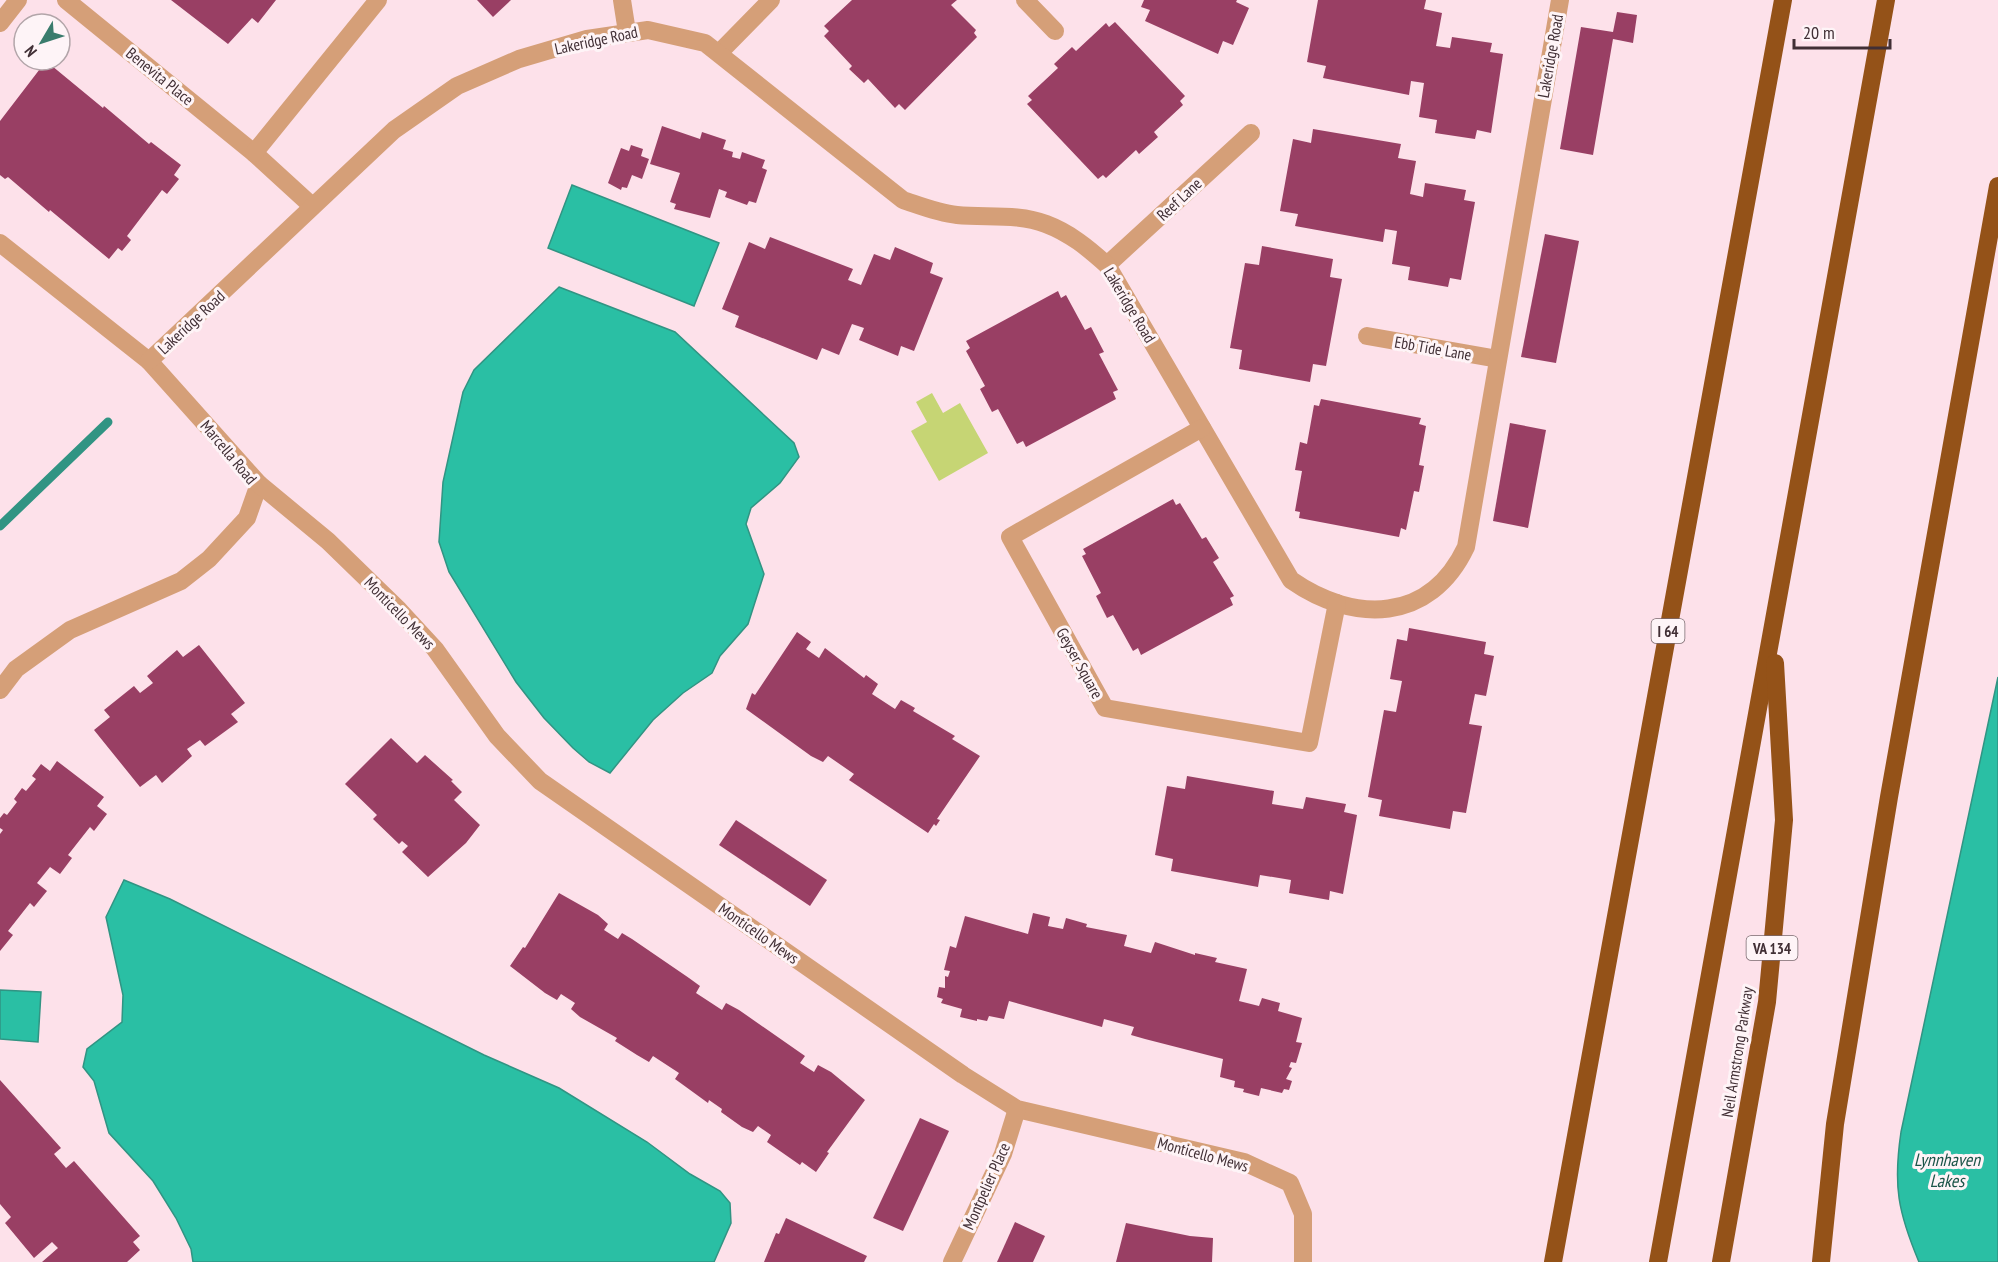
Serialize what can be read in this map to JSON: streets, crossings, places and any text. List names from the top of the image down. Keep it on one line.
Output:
{"streets":{"highway":["I 64","VA 134","Neil Armstrong Parkway"],"street":["Lakeridge Road","Benevita Place","Reef Lane","Ebb Tide Lane","Marcella Road","Monticello Mews","Geyser Square","Montpelier Place"]},"crossings":[["Lakeridge Road","Benevita Place"],["Lakeridge Road","Reef Lane"],["Lakeridge Road","Ebb Tide Lane"],["Lakeridge Road","Marcella Road"],["Lakeridge Road","Geyser Square"],["Marcella Road","Monticello Mews"],["Monticello Mews","Montpelier Place"]],"water":["Lynnhaven Lakes"],"scale_bar":"20 m","north":"bottom left"}
